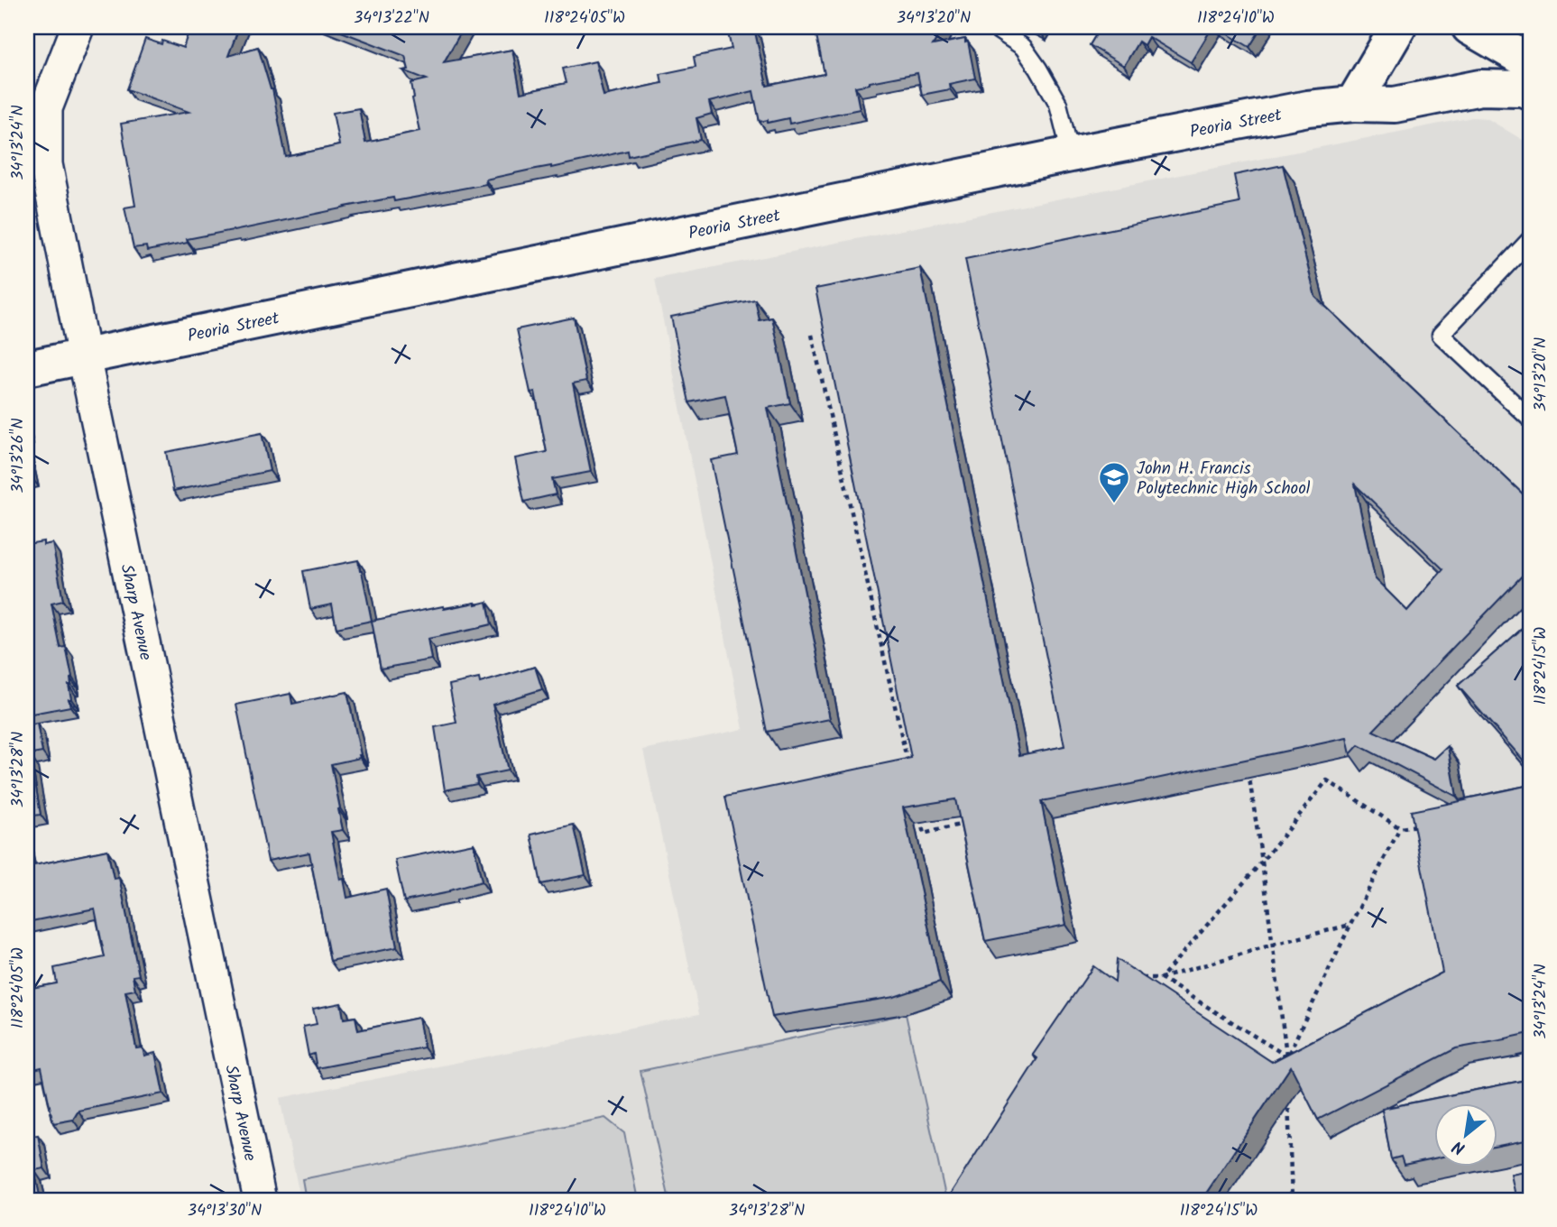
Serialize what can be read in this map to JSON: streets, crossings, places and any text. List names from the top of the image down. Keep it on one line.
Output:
{"streets":{"street":["Peoria Street","Sharp Avenue"]},"crossings":[["Peoria Street","Sharp Avenue"]],"places":{"school or university":["John H. Francis Polytechnic High School"]},"north":"bottom left","coordinates":["34°13'22\"N","118°24'05\"W","34°13'20\"N","118°24'10\"W","34°13'24\"N","34°13'26\"N","118°24'15\"W","34°13'28\"N","34°13'30\"N"]}
